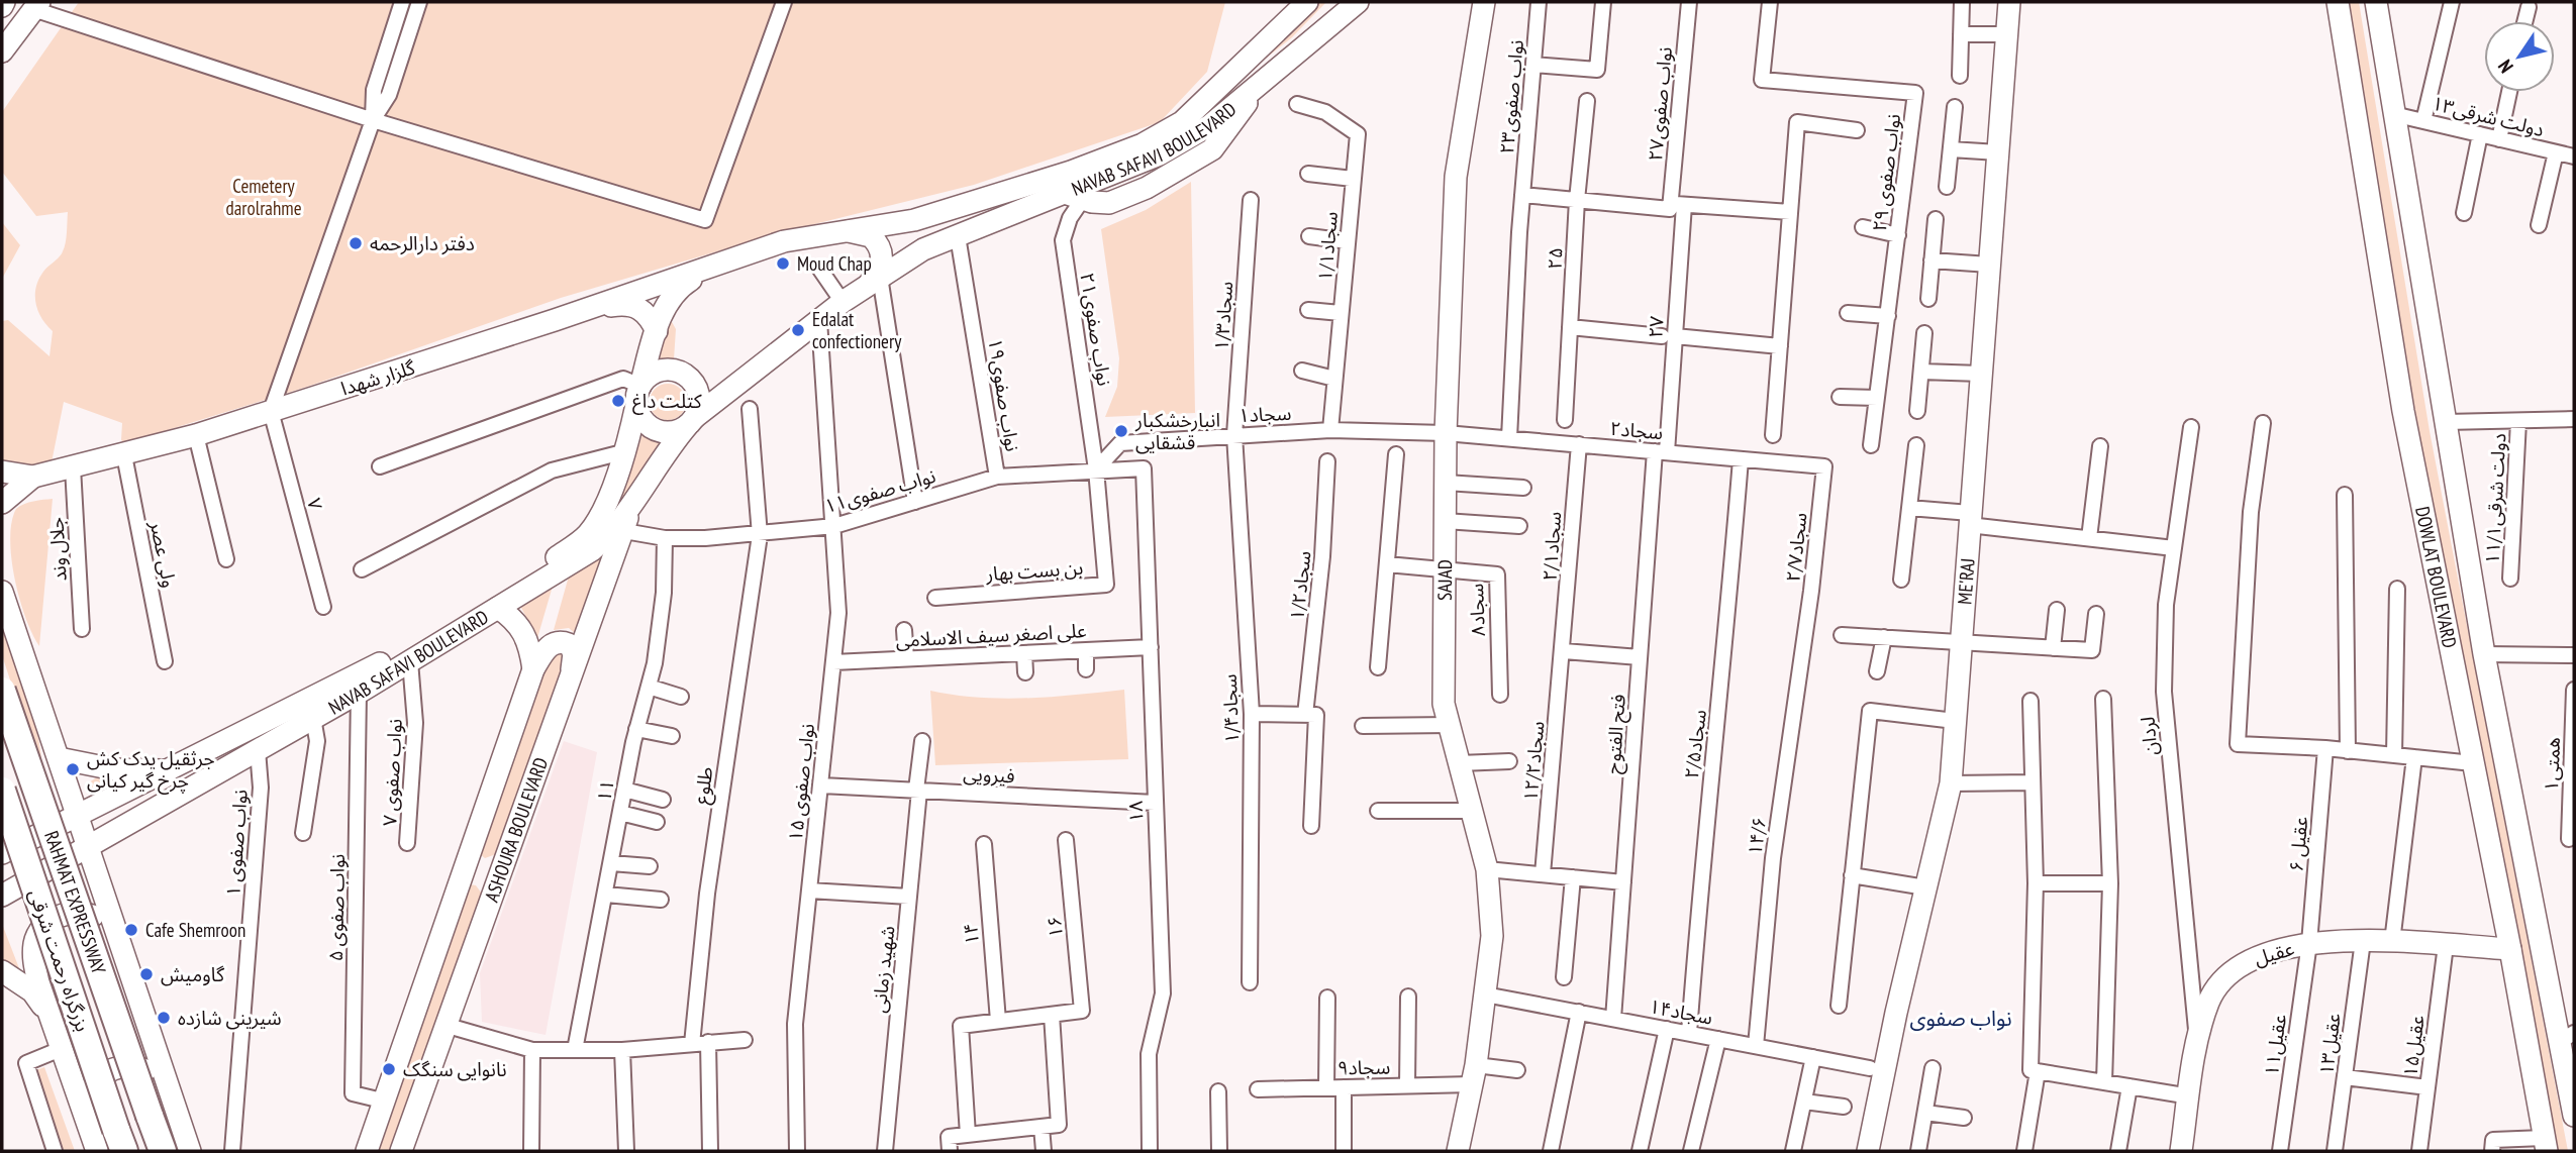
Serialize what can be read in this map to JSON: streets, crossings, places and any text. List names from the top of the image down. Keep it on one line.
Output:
{"streets":{"highway":["RAHMAT EXPRESSWAY","بزرگراه رحمت شرقی"],"main road":["NAVAB SAFAVI BOULEVARD","گلزار شهدا","DOWLAT BOULEVARD","SAJAD","ME'RAJ","ASHOURA BOULEVARD","عقیل"],"street":["۲۳نواب صفوی","۲۷نواب صفوی","۱۳دولت شرقی","نواب صفوی ۲۹","۱/۱سجاد","۲۵","۱/۳سجاد","۲۷","۲۱نواب صفوی","۱۹نواب صفوی","۱سجاد","۲سجاد","۱۱نواب صفوی","۱۱/۱دولت شرقی","۷","۲/۱سجاد","سجاد۲/۷","جلال وند","ولی عصر","بن بست بهار","۱/۲سجاد","۸سجاد","علی اصغر سیف الاسلامی","۱/۴سجاد","فتح الفتوح","لردان","۲/۵سجاد","۱۲/۲سجاد","۱همتی","نواب صفوی ۷","فیرویی","نواب صفوی ۱۵","طلوع","۱۱","۱۸","۱۴/۶","نواب صفوی ۱","عقیل ۶","نواب صفوی ۵","۱۶","۱۴","شهید زمانی","۱۴سجاد","عقیل۱۳","عقیل۱۱","عقیل۱۵","۹سجاد"]},"crossings":[["۲۳نواب صفوی","۲سجاد"],["۲۷نواب صفوی","۲۷"],["۱۳دولت شرقی","DOWLAT BOULEVARD"],["NAVAB SAFAVI BOULEVARD","۲۱نواب صفوی"],["NAVAB SAFAVI BOULEVARD","۱۹نواب صفوی"],["NAVAB SAFAVI BOULEVARD","۱۱نواب صفوی"],["NAVAB SAFAVI BOULEVARD","نواب صفوی ۷"],["NAVAB SAFAVI BOULEVARD","نواب صفوی ۱۵"],["NAVAB SAFAVI BOULEVARD","ASHOURA BOULEVARD"],["NAVAB SAFAVI BOULEVARD","نواب صفوی ۱"],["NAVAB SAFAVI BOULEVARD","نواب صفوی ۵"],["۱/۱سجاد","۱سجاد"],["۱/۳سجاد","۱سجاد"],["۱/۳سجاد","۱/۴سجاد"],["۲۷","۲سجاد"],["۲۷","فتح الفتوح"],["۲۱نواب صفوی","۱سجاد"],["۲۱نواب صفوی","۱۱نواب صفوی"],["۲۱نواب صفوی","بن بست بهار"],["گلزار شهدا","۷"],["گلزار شهدا","جلال وند"],["گلزار شهدا","ولی عصر"],["۱۹نواب صفوی","۱۱نواب صفوی"],["۱سجاد","۲سجاد"],["۱سجاد","۱۱نواب صفوی"],["۱سجاد","بن بست بهار"],["۱سجاد","SAJAD"],["۱سجاد","۱/۴سجاد"],["۲سجاد","۲/۱سجاد"],["۲سجاد","سجاد۲/۷"],["۲سجاد","SAJAD"],["۲سجاد","فتح الفتوح"],["۲سجاد","۲/۵سجاد"],["۱۱نواب صفوی","بن بست بهار"],["۱۱نواب صفوی","نواب صفوی ۱۵"],["۱۱نواب صفوی","طلوع"],["۱۱نواب صفوی","۱۱"],["۱۱نواب صفوی","۱۸"],["۱۱نواب صفوی","ASHOURA BOULEVARD"],["۲/۱سجاد","۱۲/۲سجاد"],["سجاد۲/۷","۱۴/۶"],["DOWLAT BOULEVARD","عقیل"],["SAJAD","۸سجاد"],["SAJAD","۱۴سجاد"],["SAJAD","۹سجاد"],["علی اصغر سیف الاسلامی","نواب صفوی ۱۵"],["علی اصغر سیف الاسلامی","۱۸"],["فتح الفتوح","۱۴سجاد"],["لردان","عقیل"],["۲/۵سجاد","۱۴سجاد"],["فیرویی","نواب صفوی ۱۵"],["فیرویی","۱۸"],["فیرویی","شهید زمانی"],["ASHOURA BOULEVARD","نواب صفوی ۵"],["۱۴/۶","۱۴سجاد"],["عقیل ۶","عقیل"],["عقیل ۶","عقیل۱۱"],["عقیل","عقیل۱۳"],["عقیل","عقیل۱۱"],["عقیل","عقیل۱۵"]],"districts":["نواب صفوی"],"parks":["Cemetery darolrahme"],"places":["دفتر دارالرحمه","Moud Chap","Edalat confectionery","کتلت داغ","انبارخشکبار قشقایی","جرثقیل یدک کش چرخ گیر کیانی","Cafe Shemroon","گاومیش","شیرینی شازده","نانوایی سنگک"],"north":"bottom left"}
